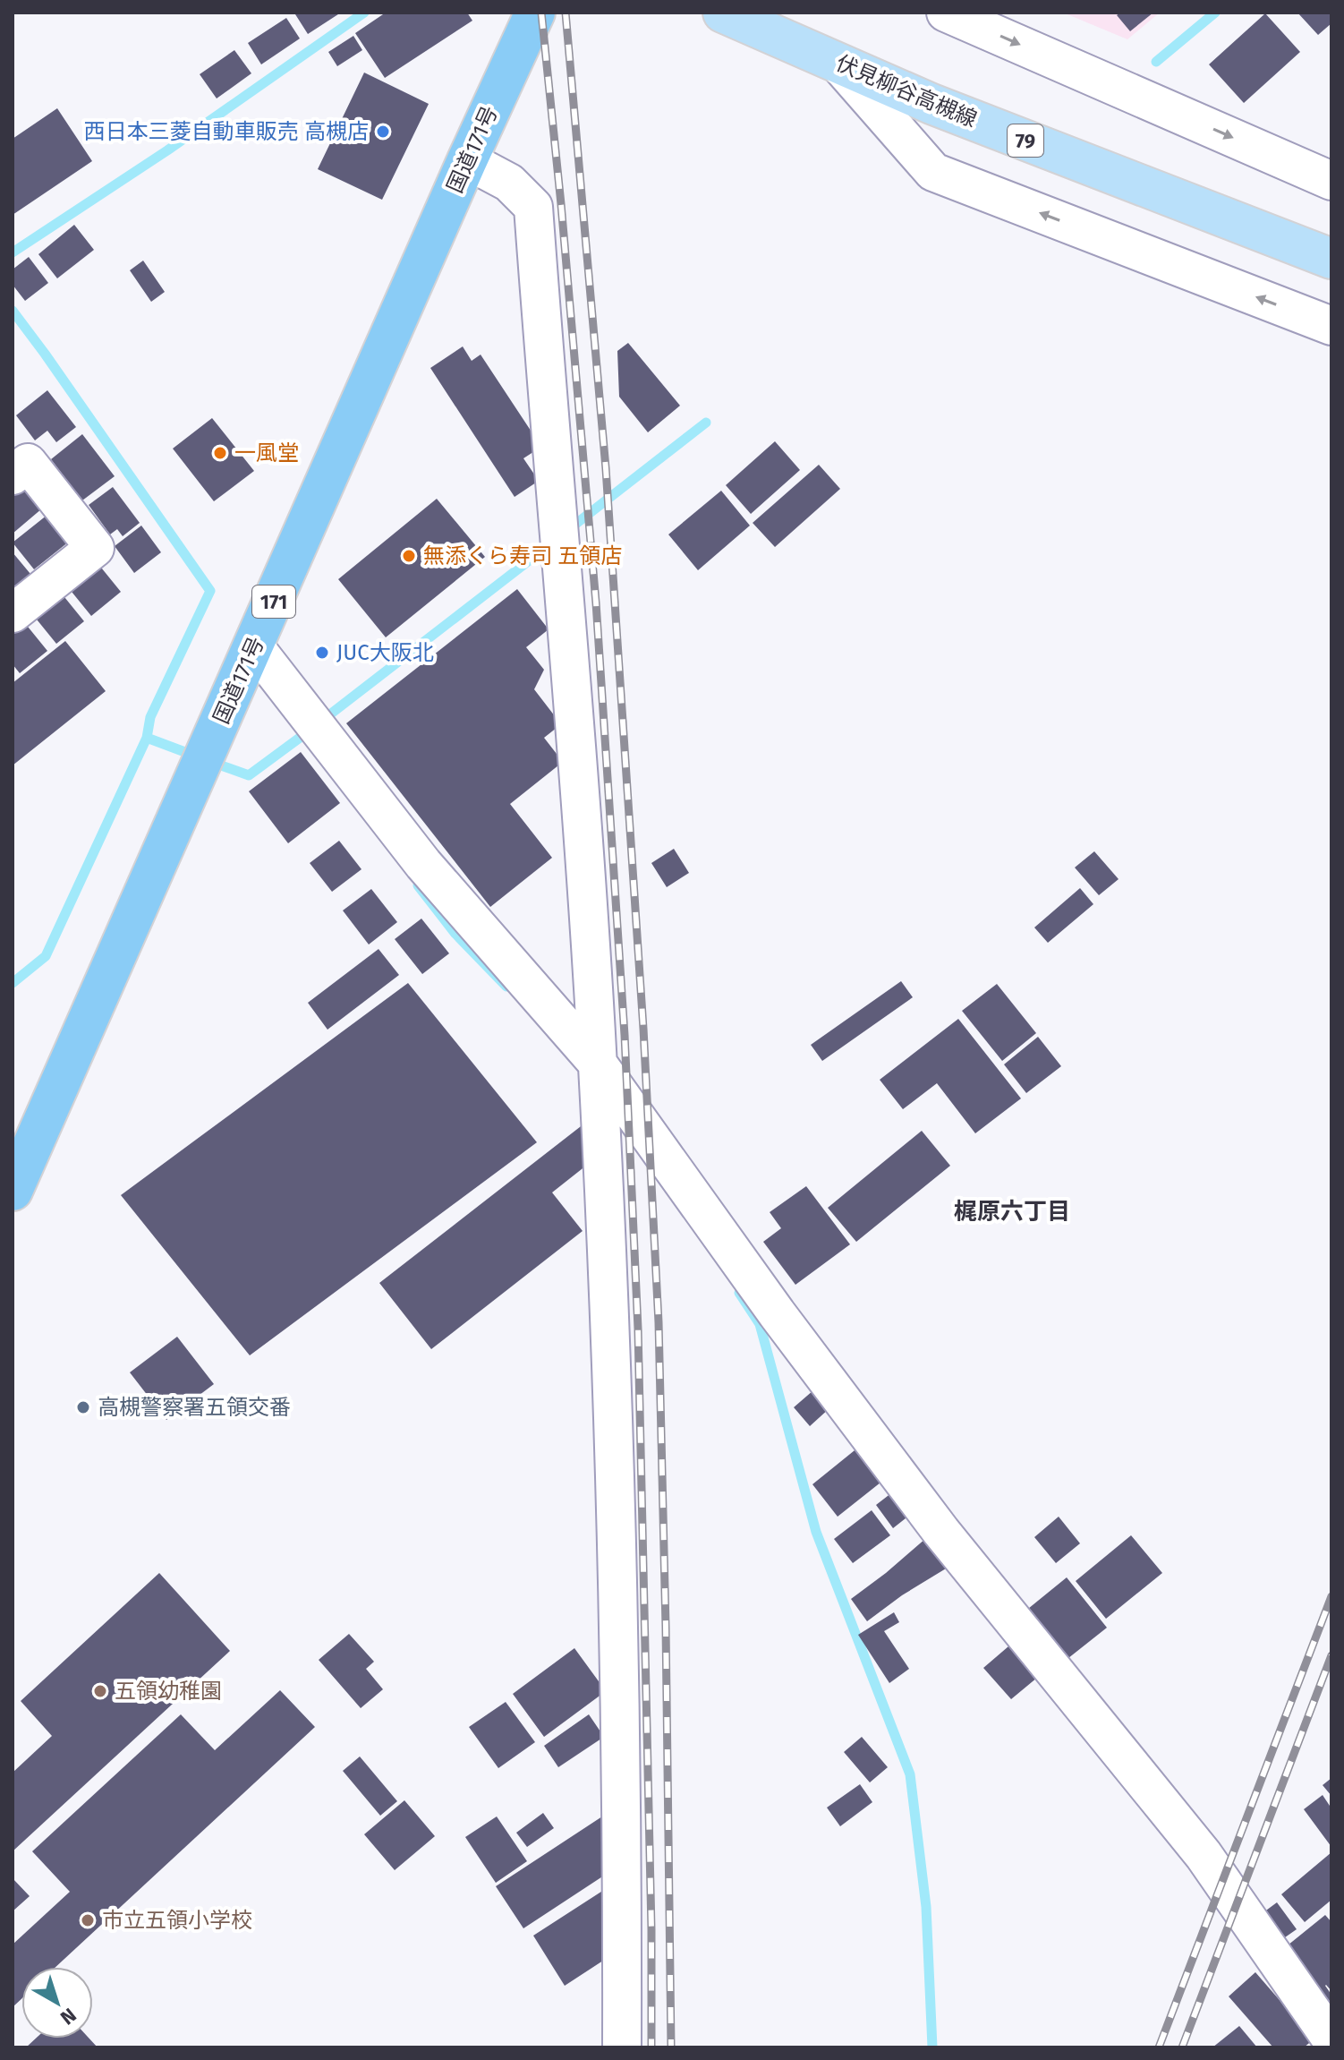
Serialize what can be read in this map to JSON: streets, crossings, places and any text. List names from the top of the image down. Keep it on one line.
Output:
{"streets":{"highway":["国道171号","171"],"main road":["伏見柳谷高槻線","79"]},"districts":["梶原六丁目"],"places":["西日本三菱自動車販売 高槻店","一風堂","無添くら寿司 五領店","JUC大阪北","高槻警察署五領交番","五領幼稚園","市立五領小学校"],"north":"bottom right"}
